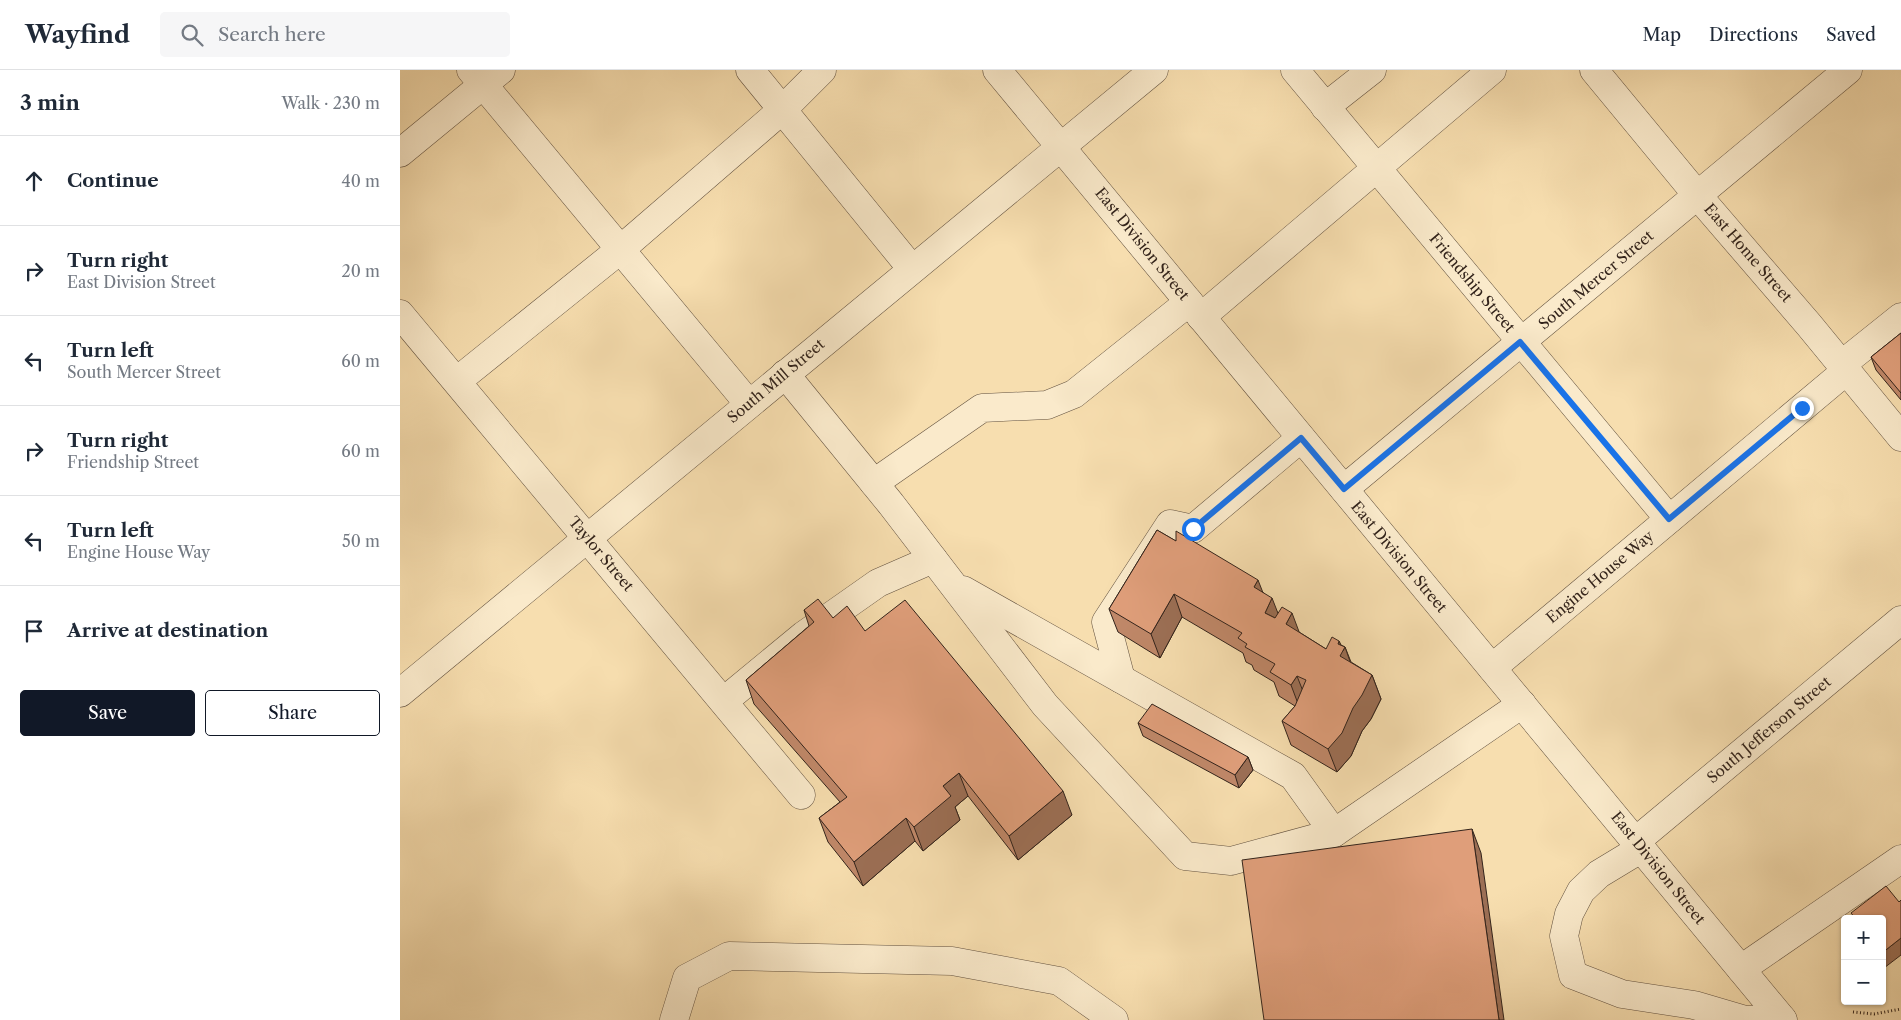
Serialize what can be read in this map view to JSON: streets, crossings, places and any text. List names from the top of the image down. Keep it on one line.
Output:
{"streets":{"street":["East Division Street","East Home Street","South Mercer Street","Friendship Street","South Mill Street","Taylor Street","Engine House Way","South Jefferson Street"]},"crossings":[["East Division Street","South Mercer Street"],["East Division Street","South Mill Street"],["East Division Street","Engine House Way"],["East Division Street","South Jefferson Street"],["East Home Street","South Mercer Street"],["East Home Street","Engine House Way"],["South Mercer Street","Friendship Street"],["Friendship Street","Engine House Way"],["South Mill Street","Taylor Street"]],"page":{"header":"Wayfind","search":"Search here","nav":["Map","Directions","Saved"],"heading":["3 min","Walk · 230 m"],"list":[["Continue","40 m"],["Turn right","East Division Street","20 m"],["Turn left","South Mercer Street","60 m"],["Turn right","Friendship Street","60 m"],["Turn left","Engine House Way","50 m"],"Arrive at destination"],"buttons":["Save","Share"],"map_buttons":["+","−"]}}
